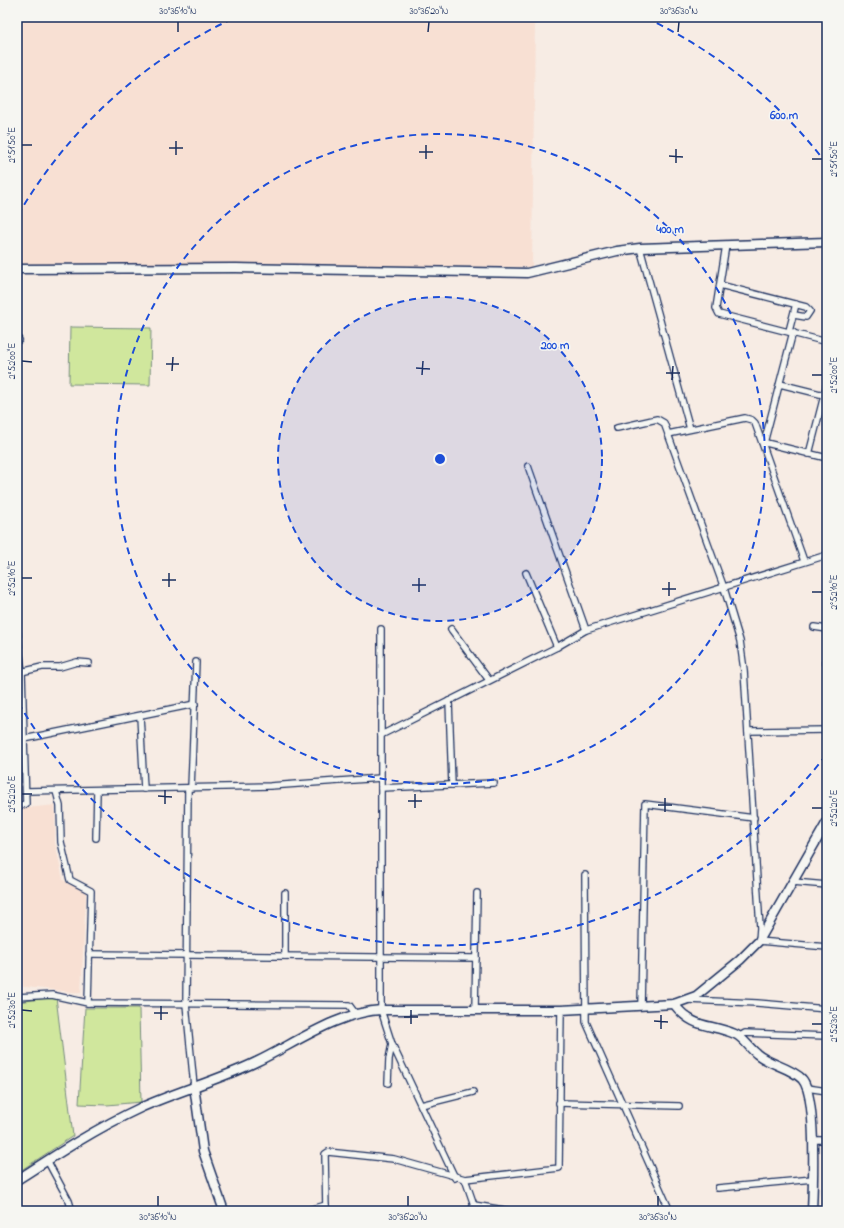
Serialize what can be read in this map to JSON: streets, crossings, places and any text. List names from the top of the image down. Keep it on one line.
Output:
{"coordinates":["30°36'10\"N","30°36'20\"N","30°36'30\"N","2°51'50\"E","2°52'00\"E","2°52'10\"E","2°52'20\"E","2°52'30\"E"],"rings":["600 m","400 m","200 m"]}
